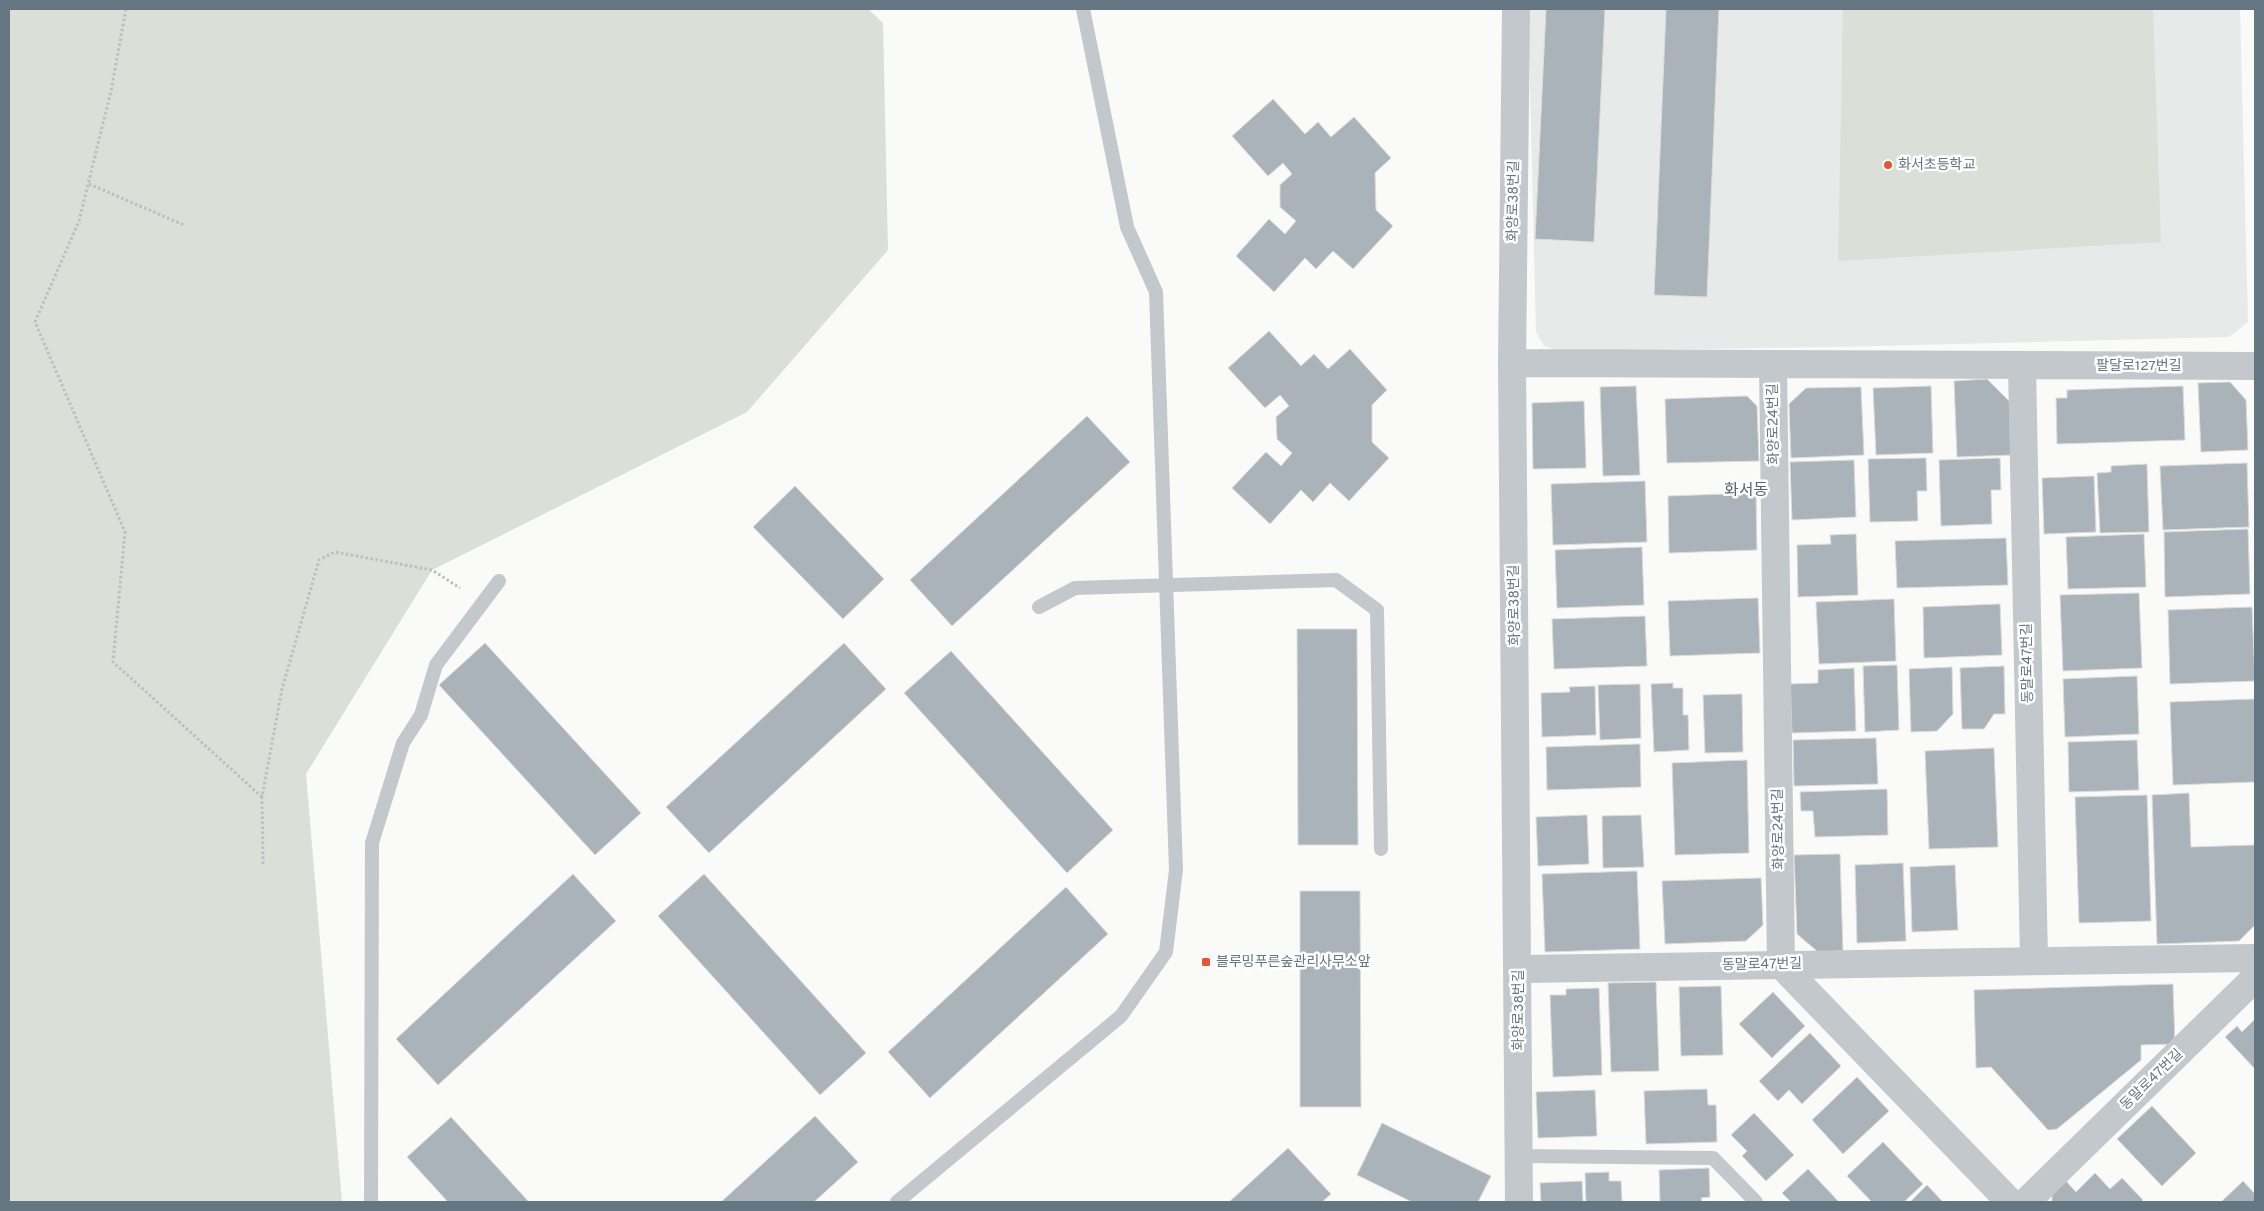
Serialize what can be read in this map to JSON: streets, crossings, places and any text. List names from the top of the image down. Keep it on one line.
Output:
{"streets":{"street":["화양로38번길","팔달로127번길","화양로24번길","동말로47번길"]},"crossings":[["화양로38번길","화양로24번길"],["화양로38번길","동말로47번길"],["팔달로127번길","화양로24번길"],["팔달로127번길","동말로47번길"],["화양로24번길","동말로47번길"]],"districts":["화서동"],"places":{"other":["화서초등학교"],"transit":["블루밍푸른숲관리사무소앞"]}}
